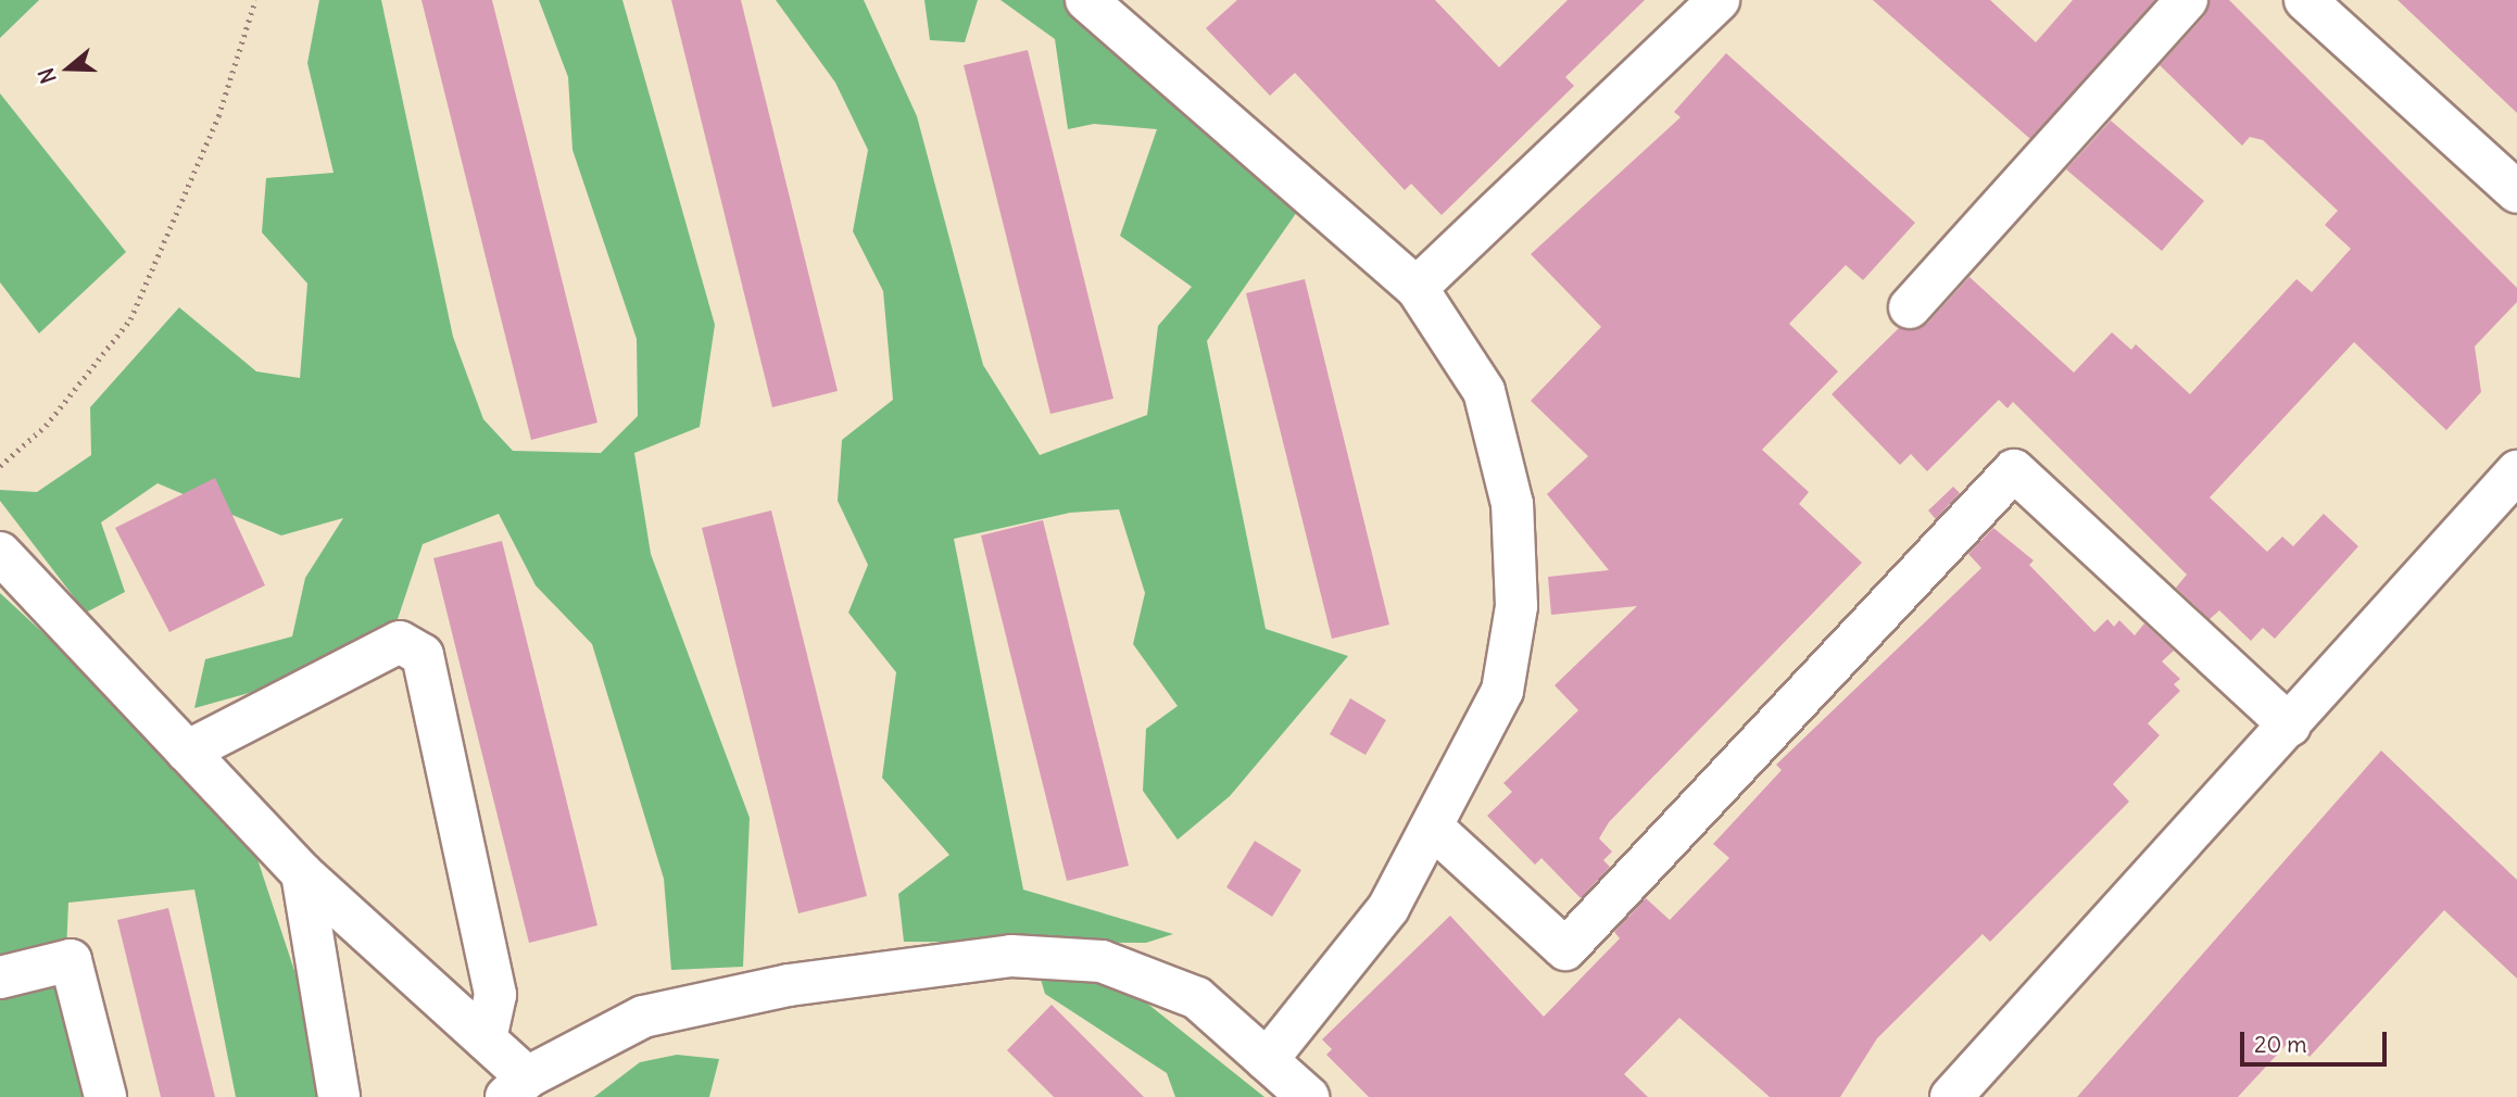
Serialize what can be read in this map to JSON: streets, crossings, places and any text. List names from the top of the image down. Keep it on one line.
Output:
{"scale_bar":"20 m","north":"left"}
